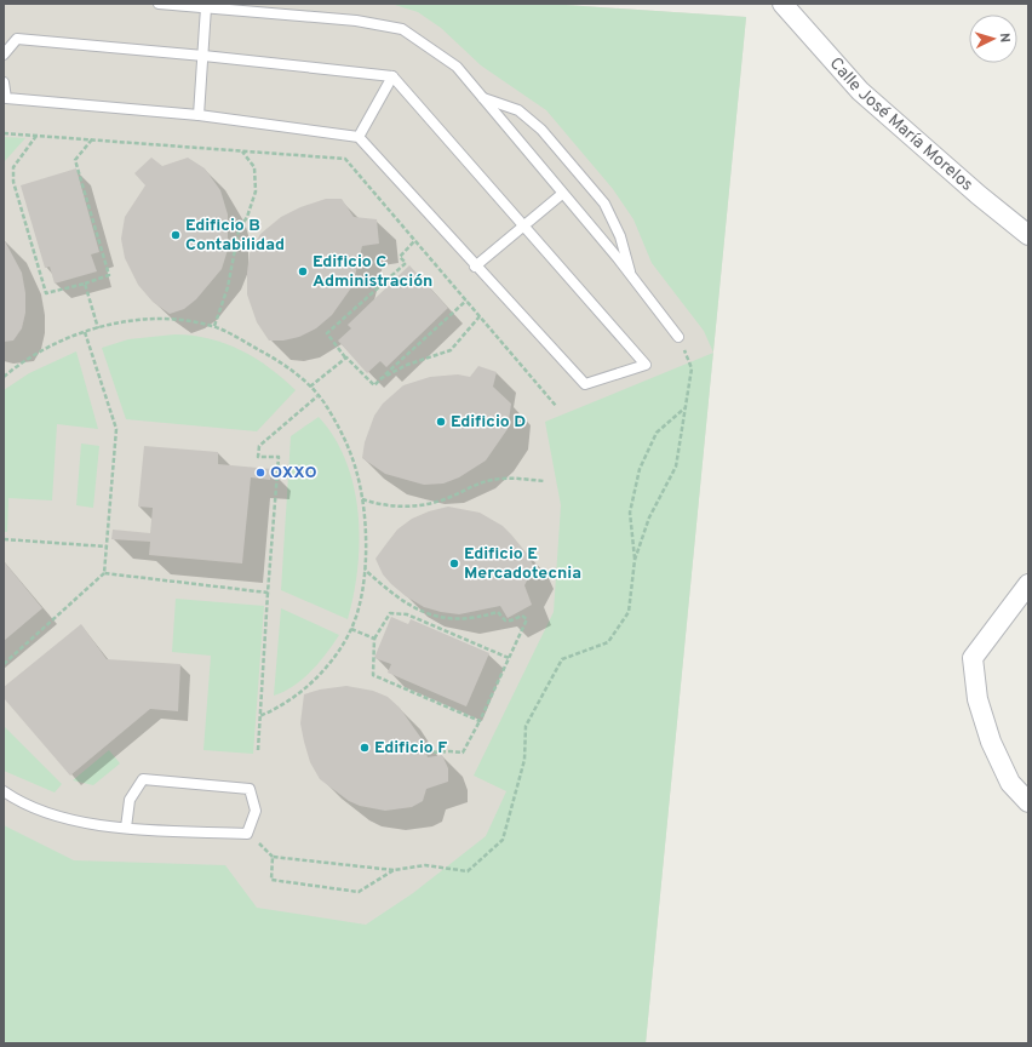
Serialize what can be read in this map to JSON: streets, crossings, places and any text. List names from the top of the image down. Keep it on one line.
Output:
{"streets":{"street":["Calle José María Morelos"]},"places":["Edificio B Contabilidad","Edificio C Administración","Edificio D","OXXO","Edificio E Mercadotecnia","Edificio F"],"north":"right"}
